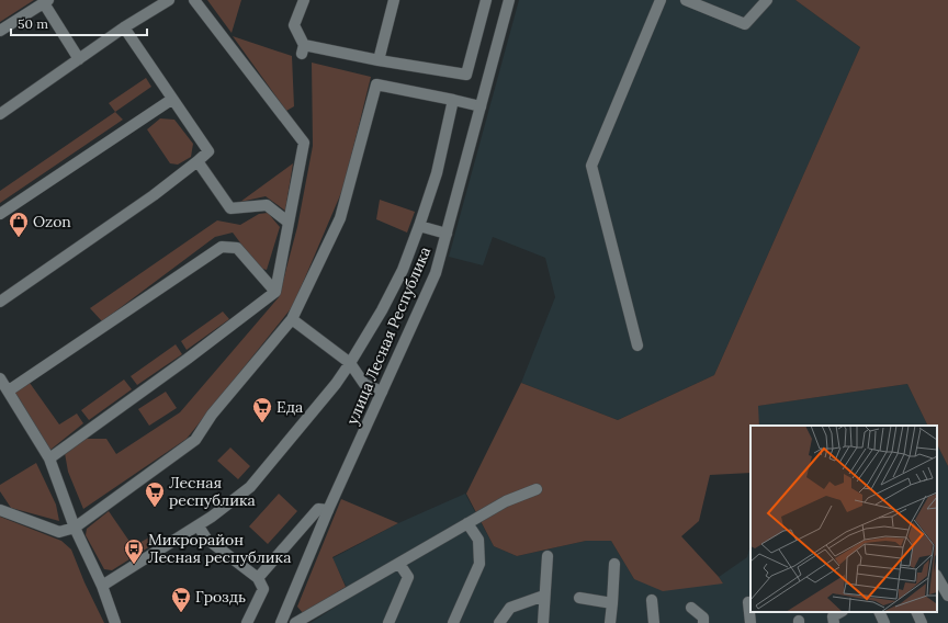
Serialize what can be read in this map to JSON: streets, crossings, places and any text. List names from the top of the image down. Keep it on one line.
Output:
{"streets":{"street":["улица Лесная Республика"]},"places":{"shop":["Ozon"],"supermarket":["Еда","Лесная республика","Гроздь"],"bus stop":["Микрорайон Лесная республика"]},"scale_bar":"50 m"}
